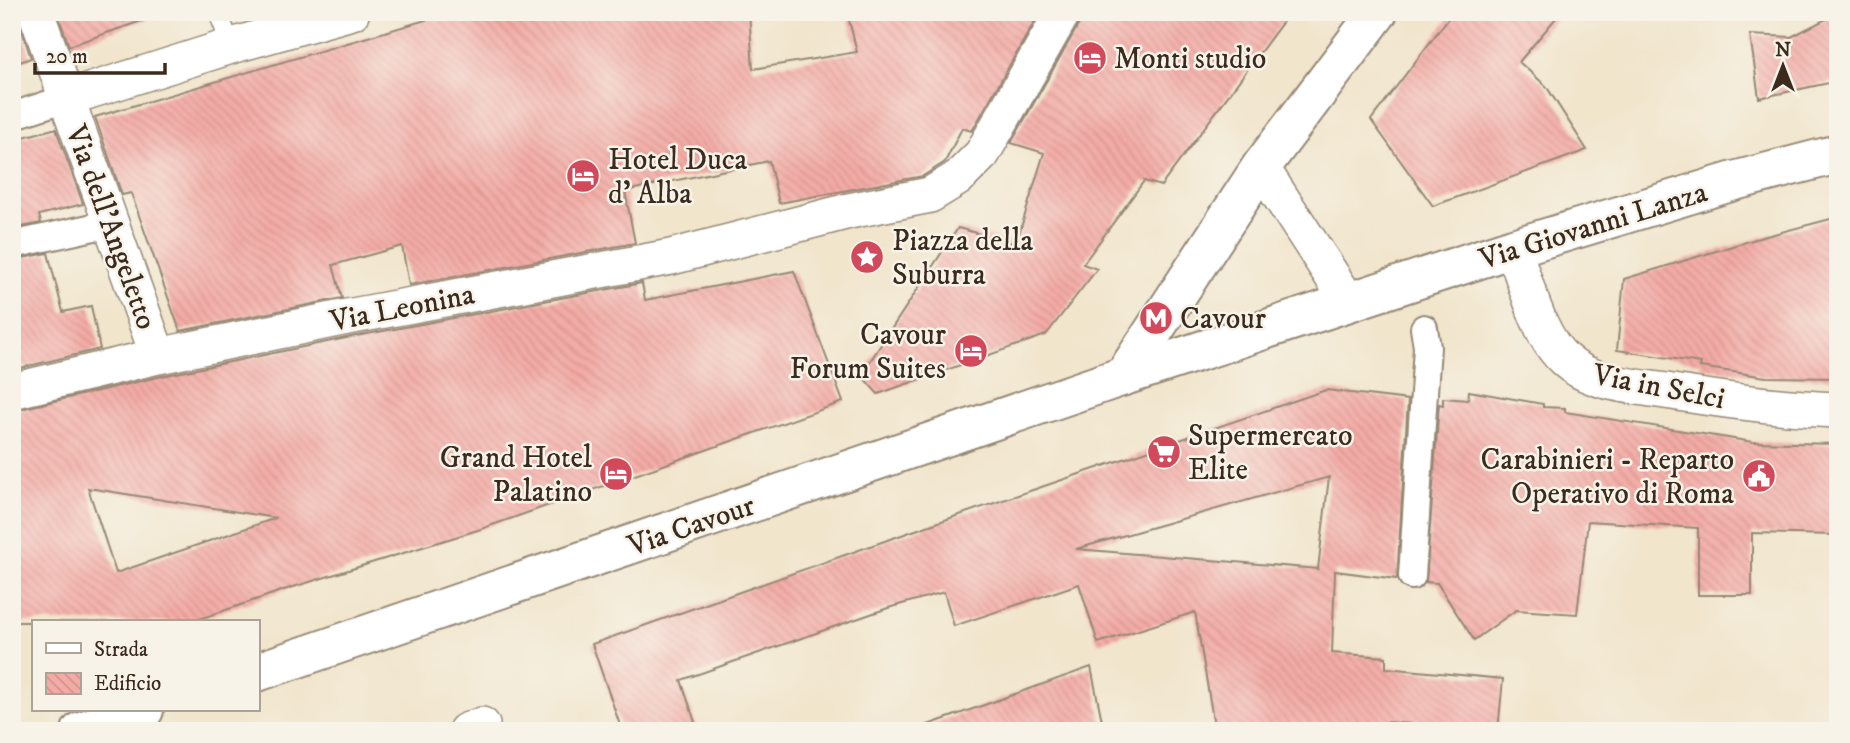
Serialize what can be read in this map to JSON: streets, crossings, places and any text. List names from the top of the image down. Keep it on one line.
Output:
{"streets":{"main road":["Via Giovanni Lanza","Via Cavour"],"street":["Via dell'Angeletto","Via Leonina","Via in Selci"]},"crossings":[["Via Giovanni Lanza","Via in Selci"],["Via Giovanni Lanza","Via Cavour"],["Via dell'Angeletto","Via Leonina"]],"places":{"hotel":["Monti studio","Hotel Duca d' Alba","Cavour Forum Suites","Grand Hotel Palatino"],"place":["Piazza della Suburra"],"metro station":["Cavour"],"supermarket":["Supermercato Elite"],"public building":["Carabinieri - Reparto Operativo di Roma"]},"legend":["Strada","Edificio"],"scale_bar":"20 m","north":"top"}
